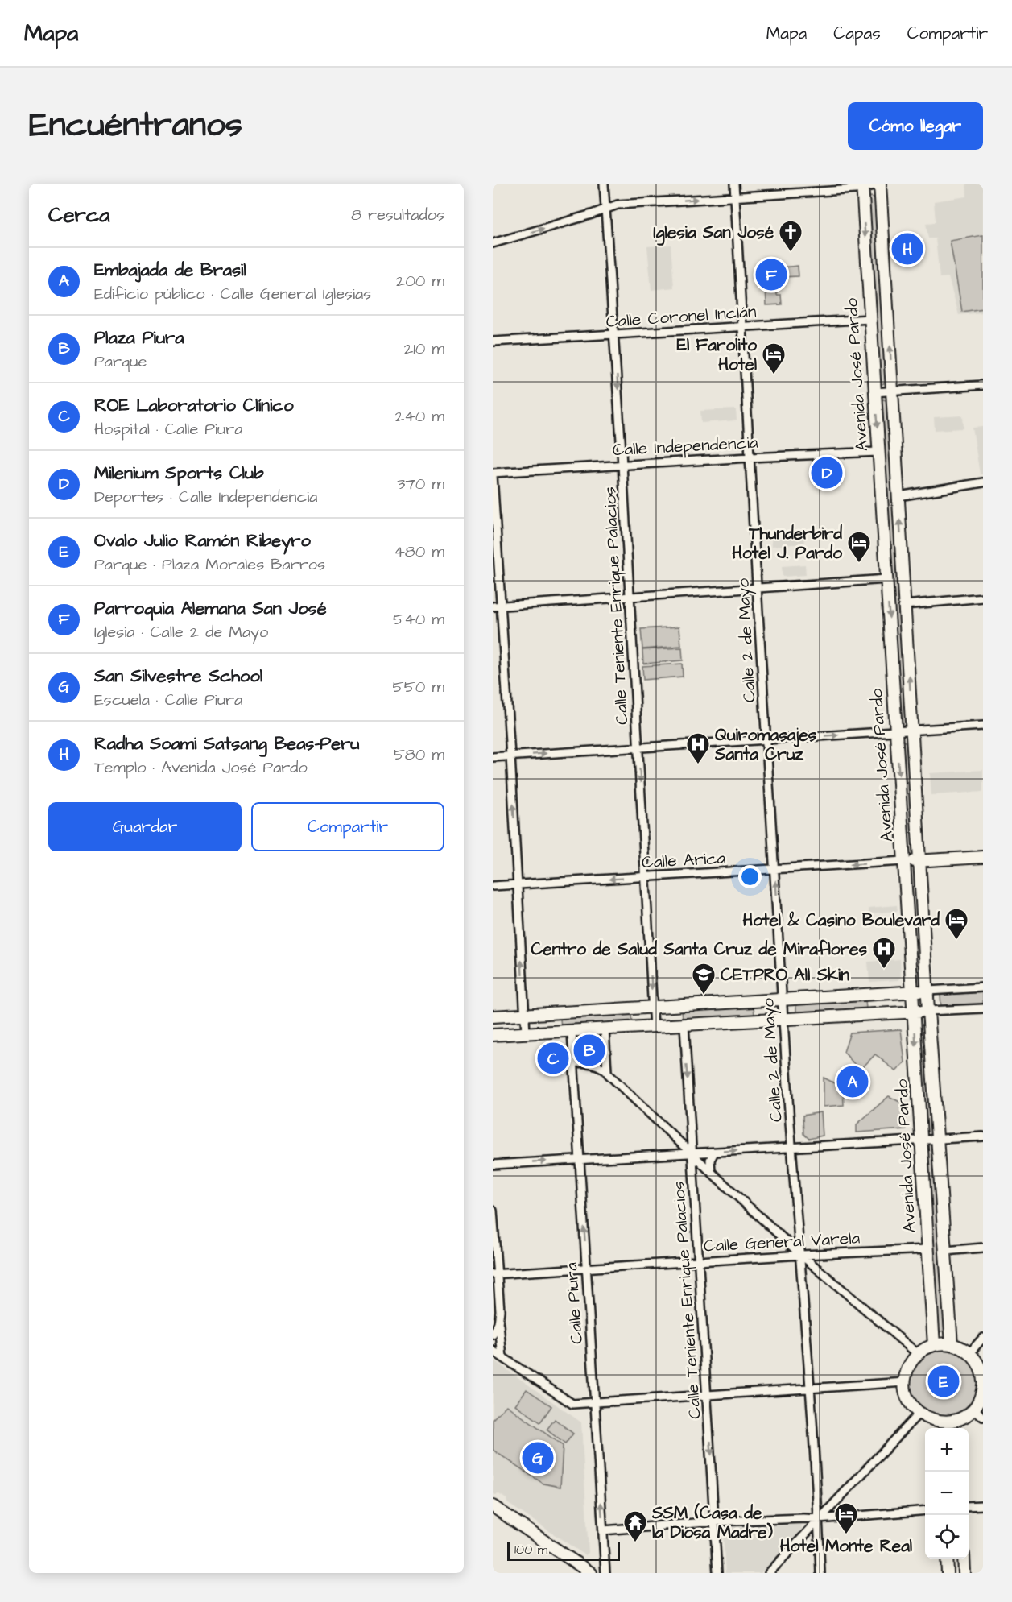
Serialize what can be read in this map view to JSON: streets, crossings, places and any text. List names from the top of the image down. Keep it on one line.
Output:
{"streets":{"main road":["Avenida José Pardo"],"street":["Calle Coronel Inclán","Calle Independencia","Calle Teniente Enrique Palacios","Calle 2 de Mayo","Calle Arica","Calle General Varela","Calle Piura"]},"crossings":[["Calle Coronel Inclán","Avenida José Pardo"],["Calle Coronel Inclán","Calle Teniente Enrique Palacios"],["Calle Coronel Inclán","Calle 2 de Mayo"],["Avenida José Pardo","Calle Independencia"],["Avenida José Pardo","Calle Arica"],["Avenida José Pardo","Calle General Varela"],["Calle Independencia","Calle Teniente Enrique Palacios"],["Calle Independencia","Calle 2 de Mayo"],["Calle Teniente Enrique Palacios","Calle Arica"],["Calle Teniente Enrique Palacios","Calle General Varela"],["Calle 2 de Mayo","Calle Arica"],["Calle 2 de Mayo","Calle General Varela"],["Calle General Varela","Calle Piura"]],"one_way":["Calle Teniente Enrique Palacios","Calle Arica","Calle Piura"],"places":{"church":["Iglesia San José"],"hotel":["El Farolito Hotel","Thunderbird Hotel J. Pardo","Hotel & Casino Boulevard","Hotel Monte Real"],"hospital":["Quiromasajes Santa Cruz","Centro de Salud Santa Cruz de Miraflores"],"school or university":["CETPRO All Skin"],"temple":["SSM (Casa de la Diosa Madre)"]},"scale_bar":"100 m","page":{"header":"Mapa","nav":["Mapa","Capas","Compartir"],"title":"Encuéntranos","buttons":["Cómo llegar",["Guardar","Compartir"]],"heading":["Cerca","8 resultados"],"pins":["H","F","D","B","C","A","E","G"],"list":[{"mark":"A","name":"Embajada de Brasil","note":"Edificio público · Calle General Iglesias","value":"200 m"},{"mark":"B","name":"Plaza Piura","note":"Parque","value":"210 m"},{"mark":"C","name":"ROE Laboratorio Clínico","note":"Hospital · Calle Piura","value":"240 m"},{"mark":"D","name":"Milenium Sports Club","note":"Deportes · Calle Independencia","value":"370 m"},{"mark":"E","name":"Ovalo Julio Ramón Ribeyro","note":"Parque · Plaza Morales Barros","value":"480 m"},{"mark":"F","name":"Parroquia Alemana San José","note":"Iglesia · Calle 2 de Mayo","value":"540 m"},{"mark":"G","name":"San Silvestre School","note":"Escuela · Calle Piura","value":"550 m"},{"mark":"H","name":"Radha Soami Satsang Beas-Peru","note":"Templo · Avenida José Pardo","value":"580 m"}],"map_buttons":["+","−"],"scale":"100 m"}}
